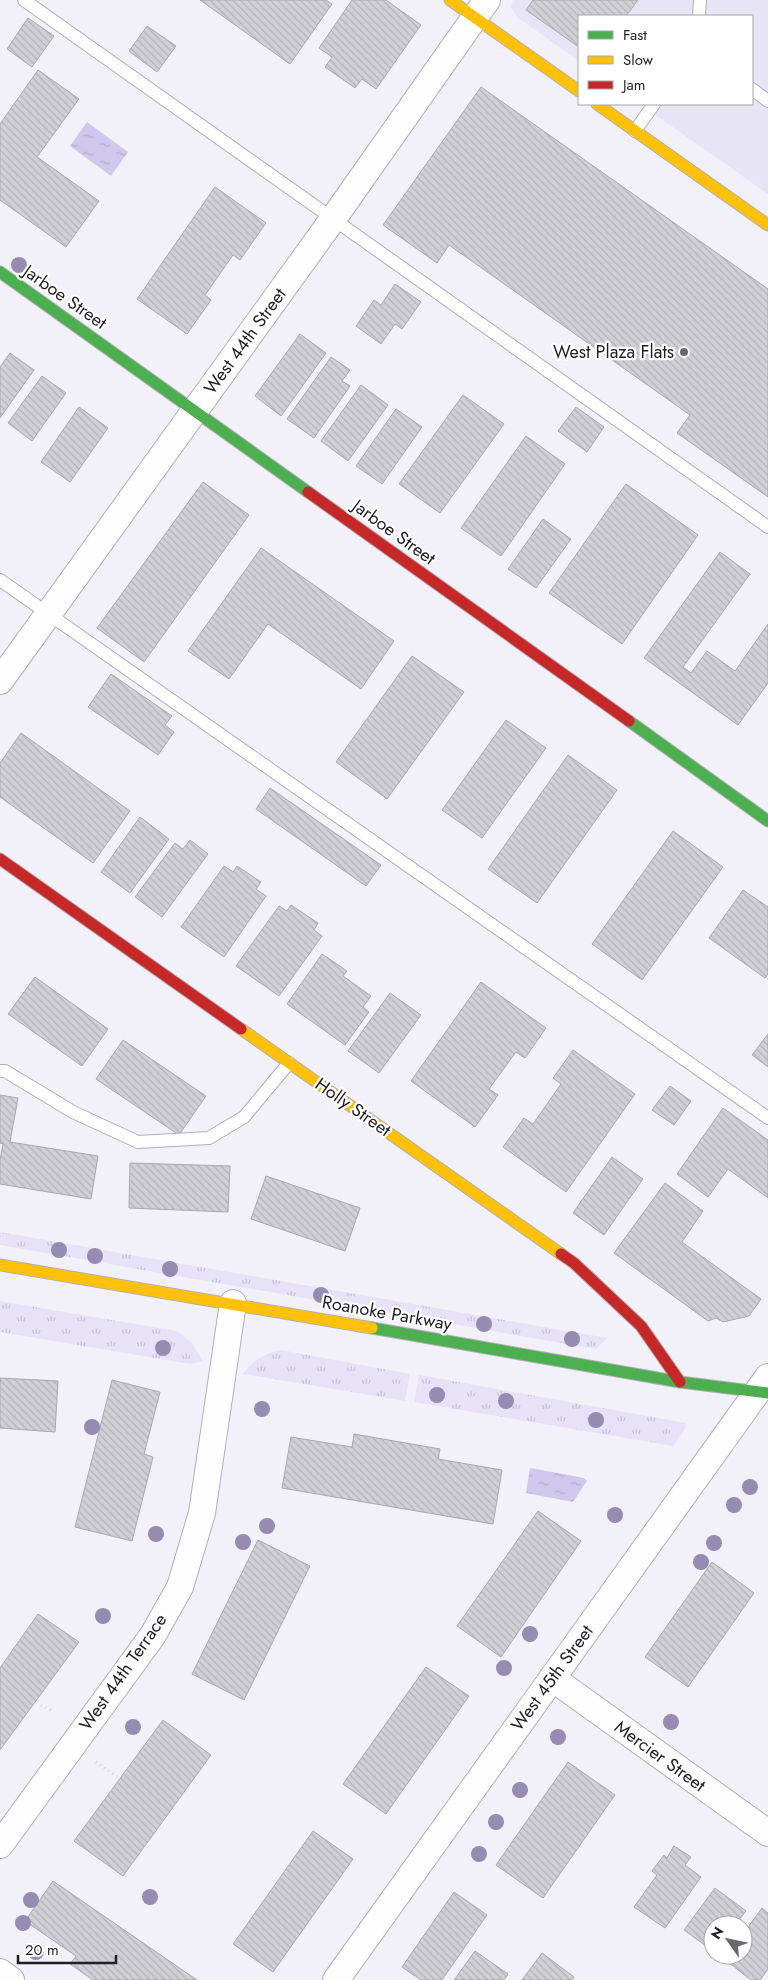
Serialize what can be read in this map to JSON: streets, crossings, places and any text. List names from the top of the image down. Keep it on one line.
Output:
{"streets":{"street":["Jarboe Street","West 44th Street","Holly Street","Roanoke Parkway","West 44th Terrace","West 45th Street","Mercier Street"]},"crossings":[["Jarboe Street","West 44th Street"],["Holly Street","Roanoke Parkway"],["Roanoke Parkway","West 44th Terrace"],["Roanoke Parkway","West 45th Street"],["West 45th Street","Mercier Street"]],"places":["West Plaza Flats"],"legend":["Fast","Slow","Jam"],"scale_bar":"20 m","north":"top left"}
